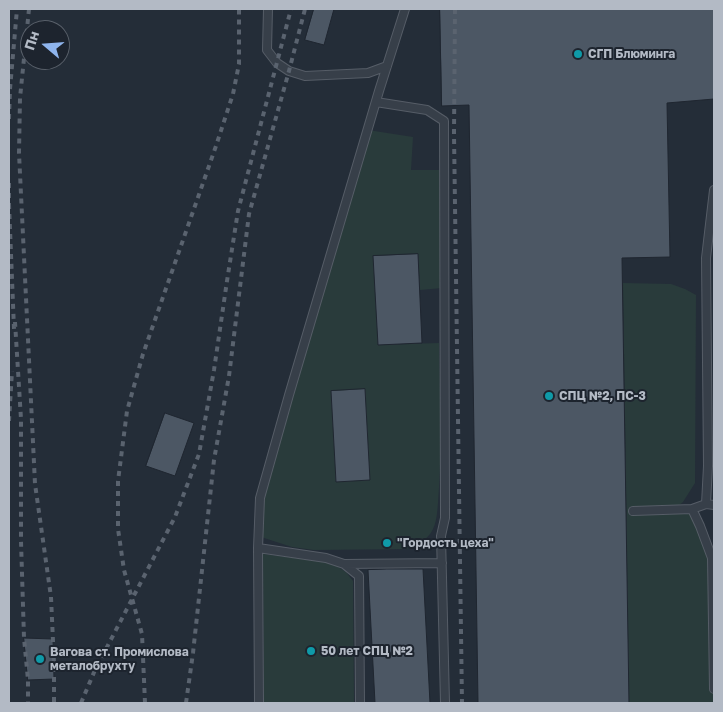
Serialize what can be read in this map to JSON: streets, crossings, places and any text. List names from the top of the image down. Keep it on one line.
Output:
{"places":["СГП Блюминга","СПЦ №2, ПС-3","\"Гордость цеха\"","50 лет СПЦ №2","Вагова ст. Промислова металобрухту"],"north":"left"}
